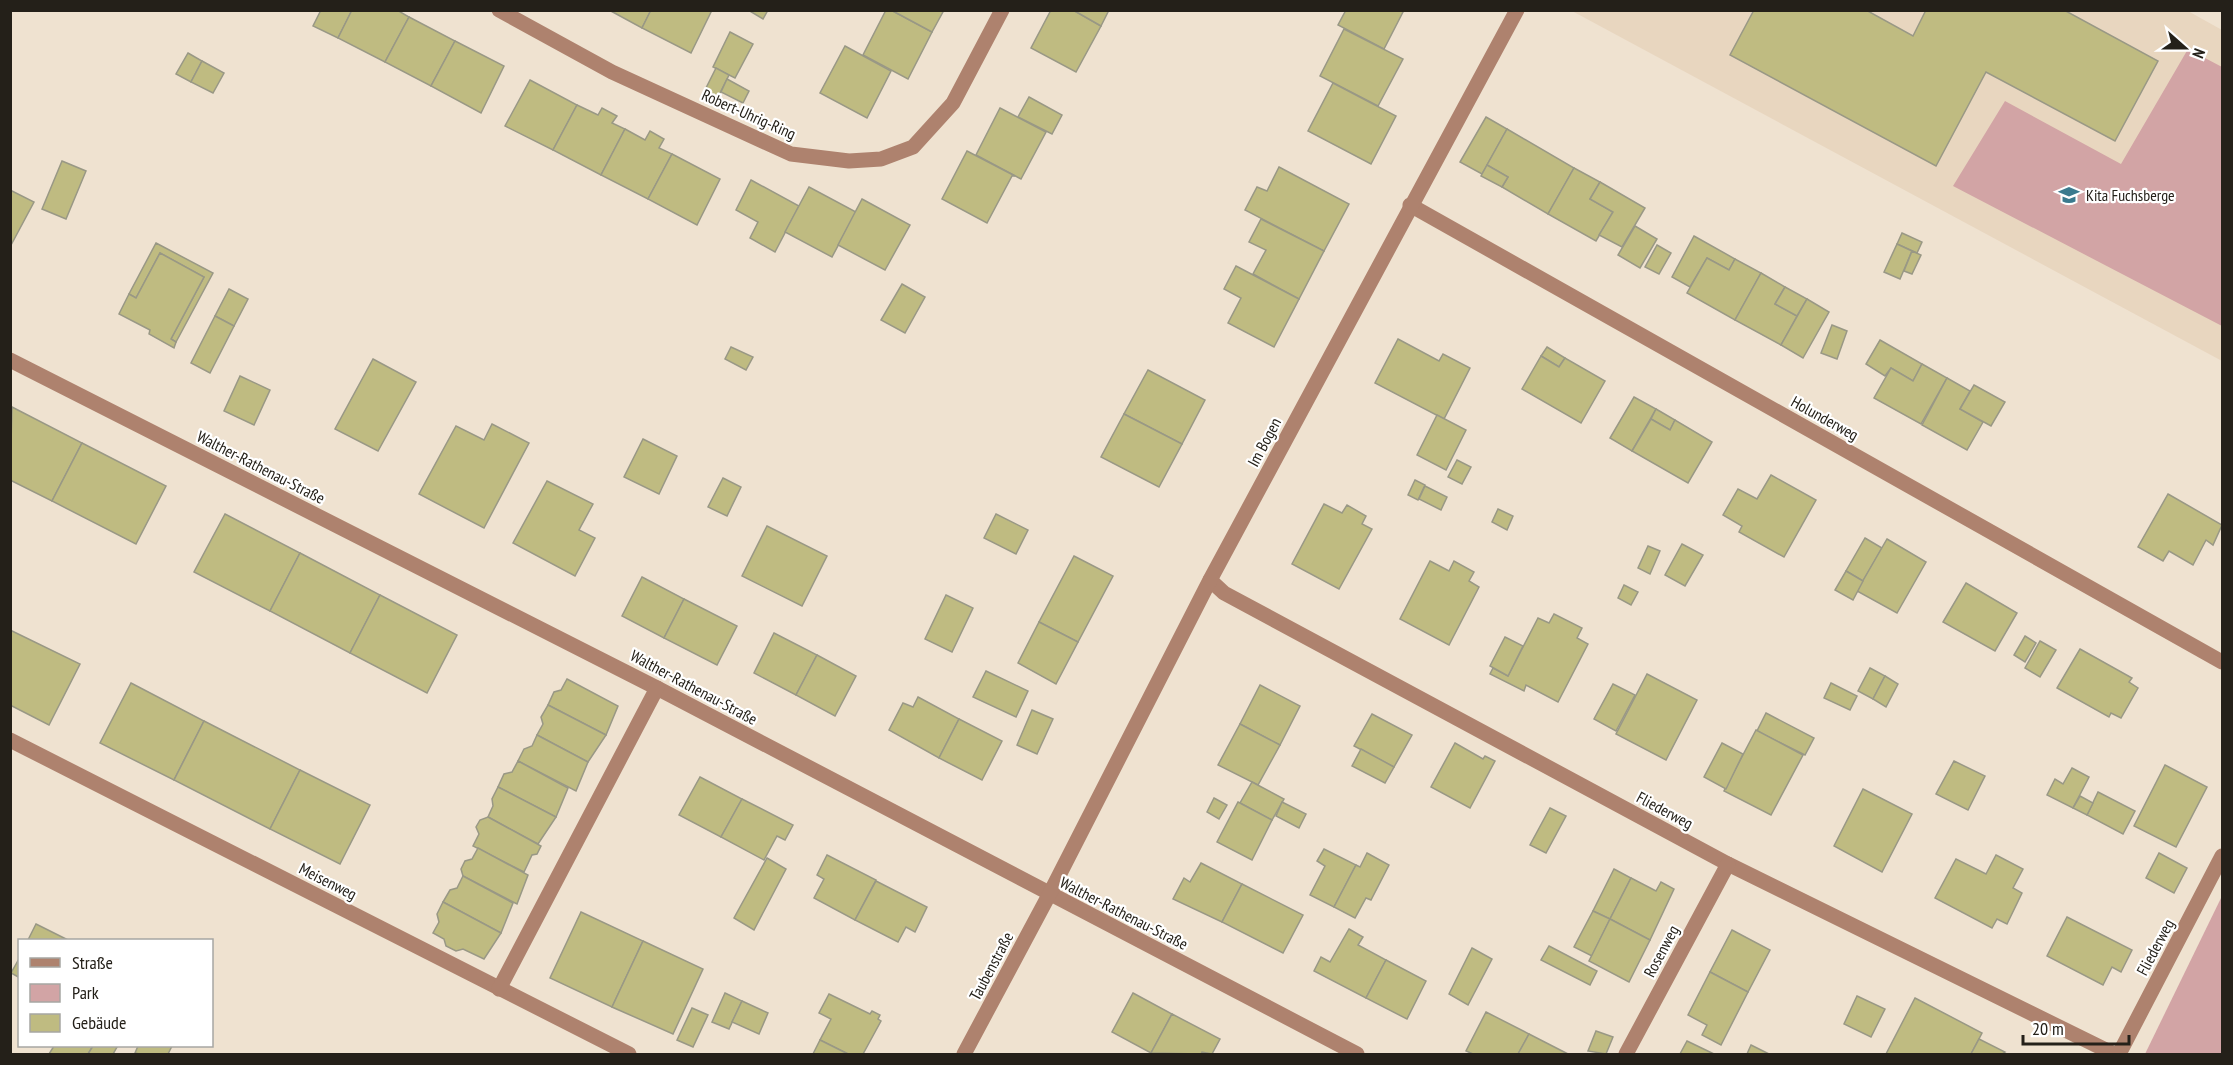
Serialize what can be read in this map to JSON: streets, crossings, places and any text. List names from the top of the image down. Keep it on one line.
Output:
{"streets":{"street":["Robert-Uhrig-Ring","Holunderweg","Im Bogen","Walther-Rathenau-Straße","Fliederweg","Meisenweg","Rosenweg","Taubenstraße"]},"crossings":[["Holunderweg","Im Bogen"],["Im Bogen","Walther-Rathenau-Straße"],["Im Bogen","Fliederweg"],["Im Bogen","Taubenstraße"],["Walther-Rathenau-Straße","Taubenstraße"],["Fliederweg","Rosenweg"]],"places":{"school or university":["Kita Fuchsberge"]},"legend":["Straße","Park","Gebäude"],"scale_bar":"20 m","north":"right"}
